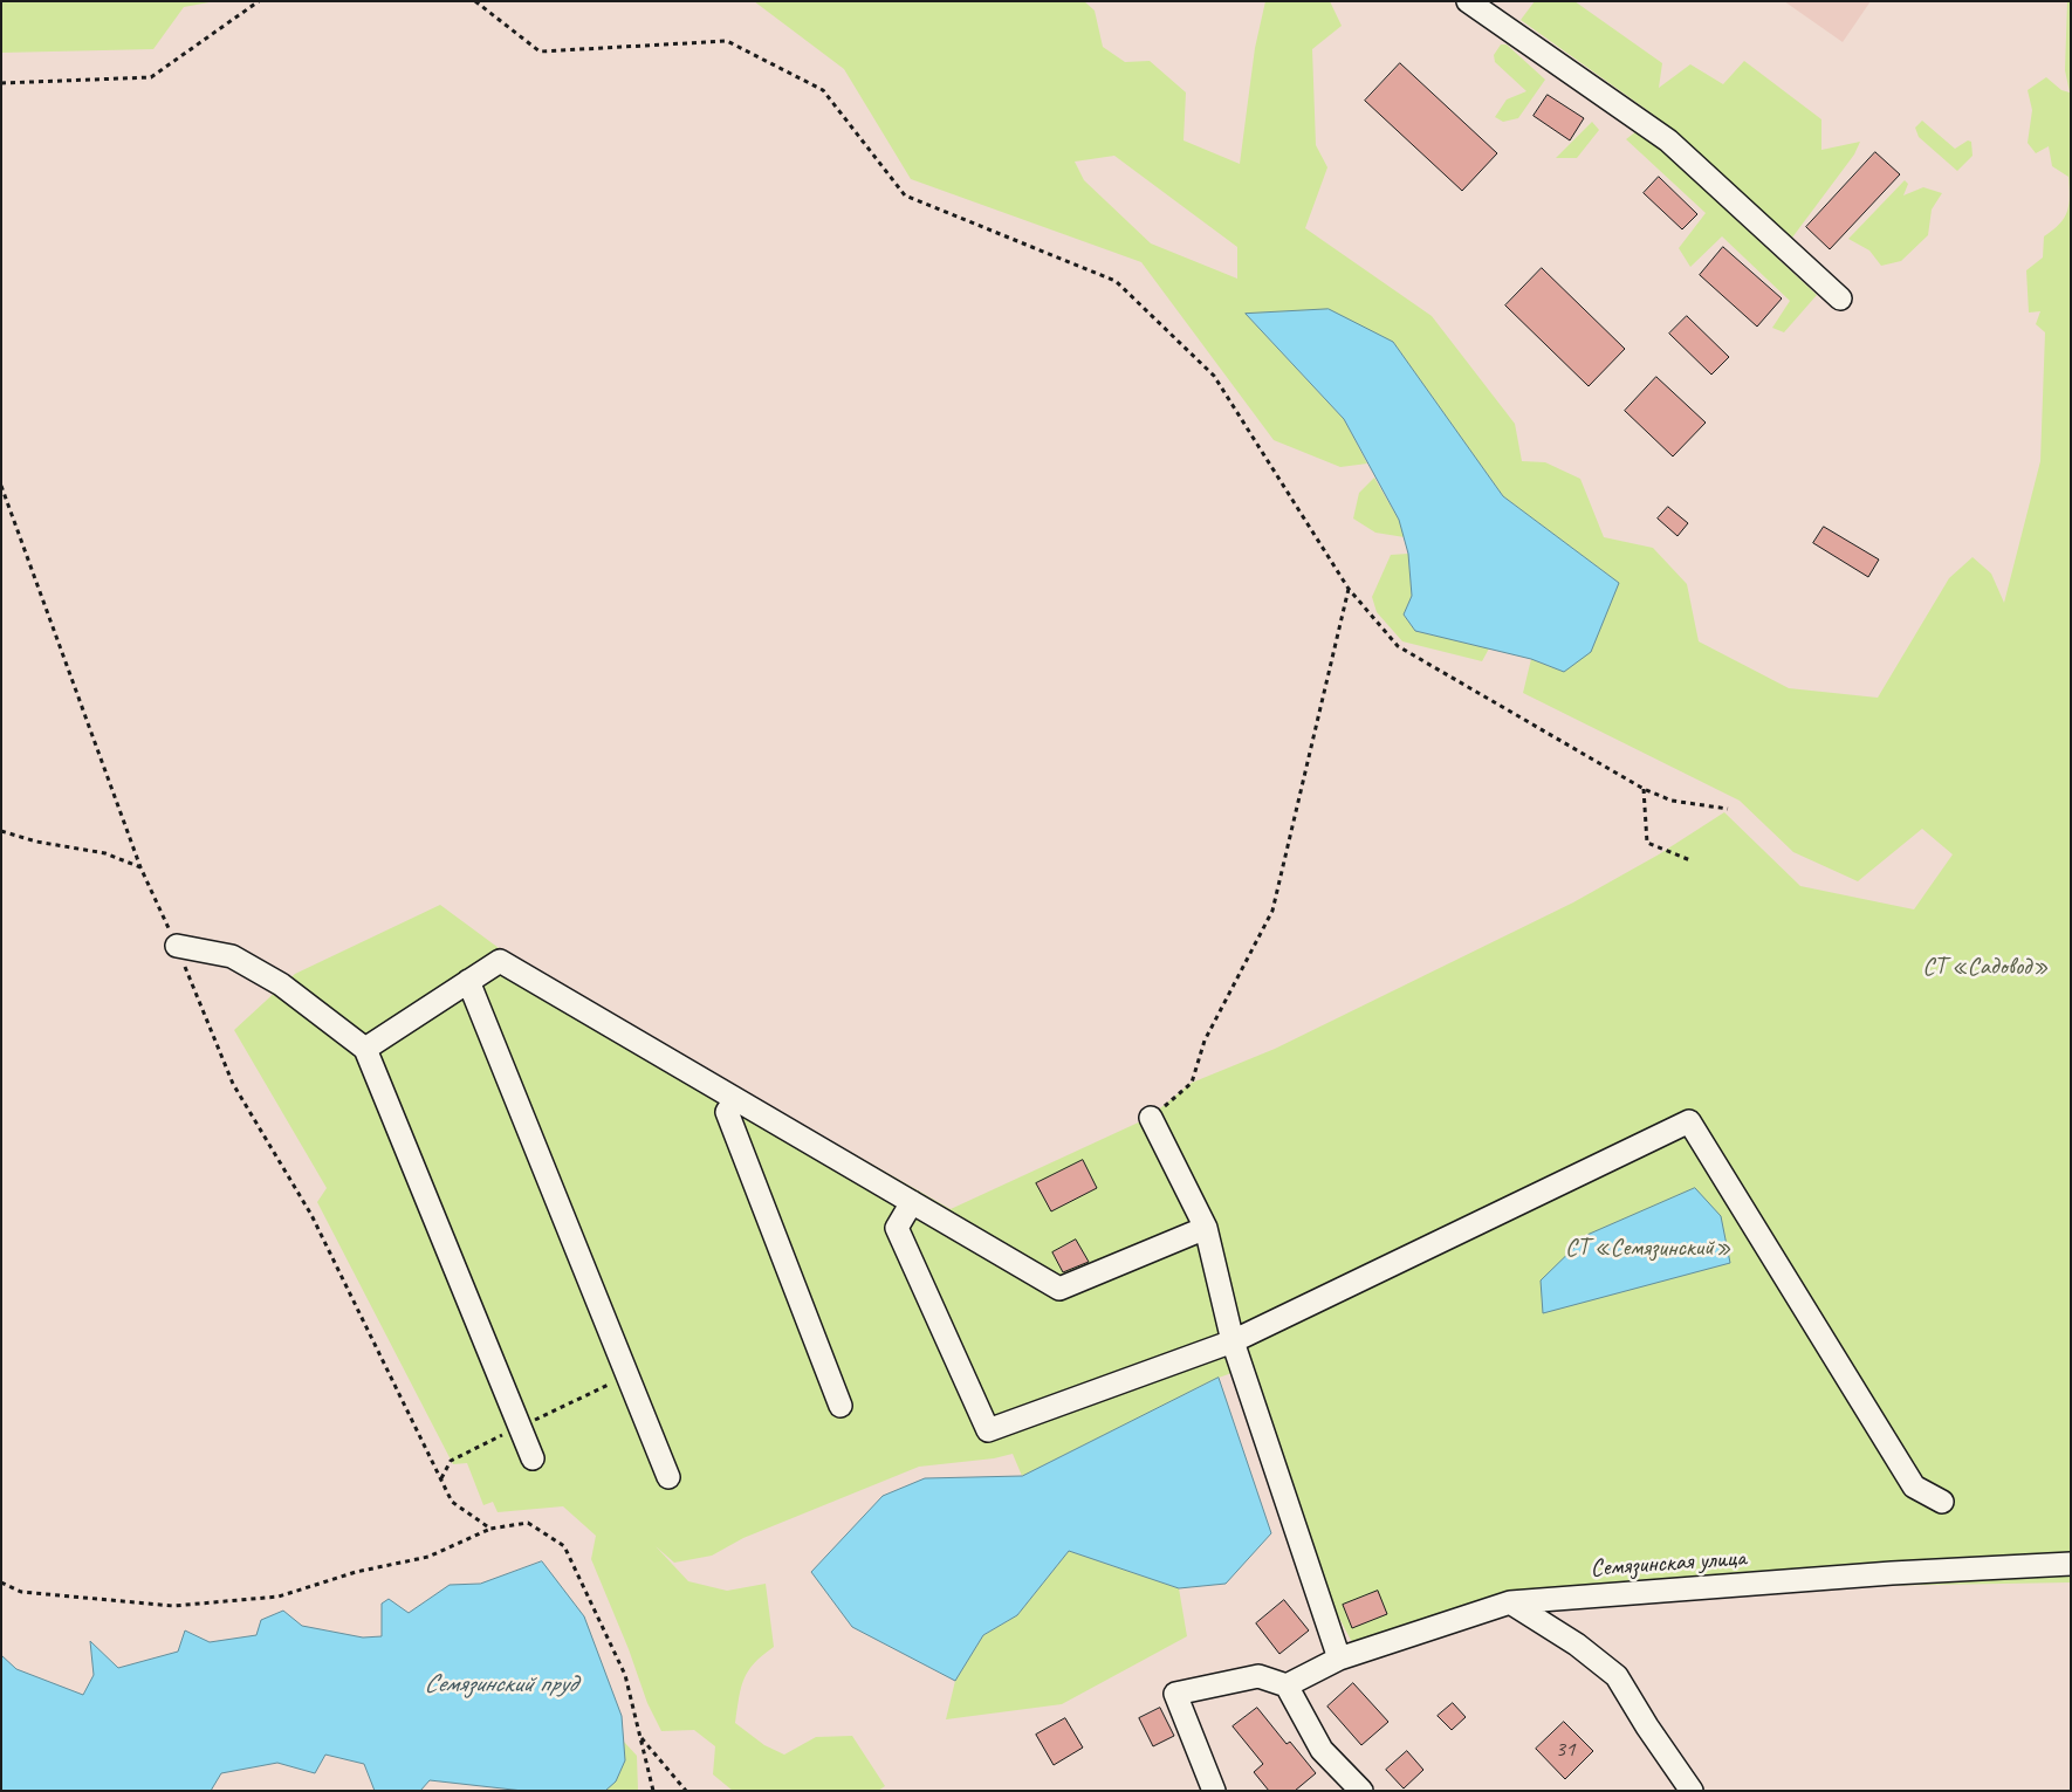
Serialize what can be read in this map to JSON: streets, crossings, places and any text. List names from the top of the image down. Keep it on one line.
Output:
{"streets":{"street":["Семязинская улица"]},"water":["Семязинский пруд"],"parks":["СТ «Садовод»","СТ «Семязинский»"],"house_numbers":["31"]}
